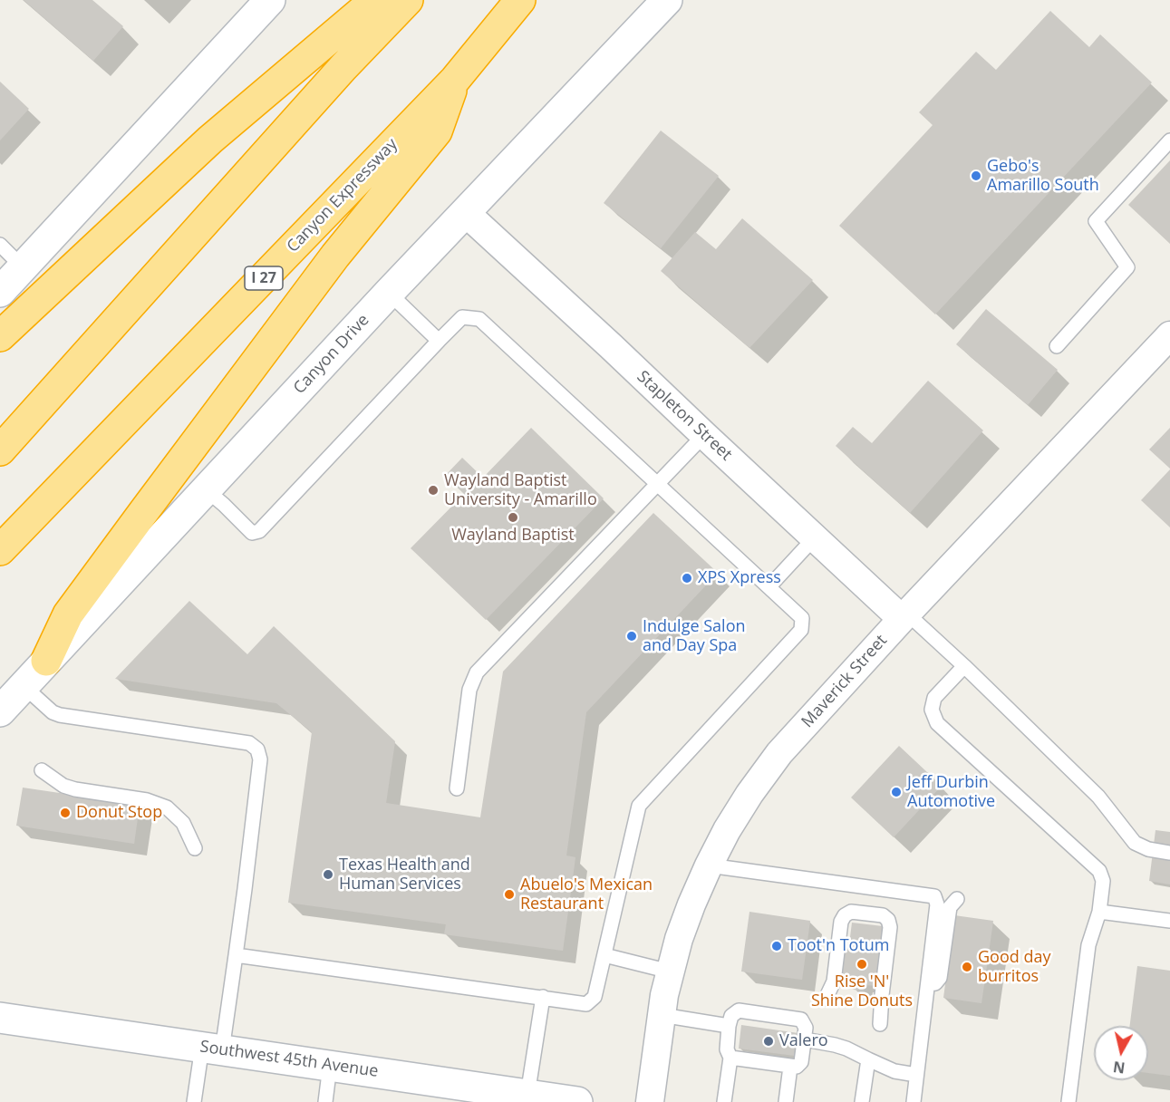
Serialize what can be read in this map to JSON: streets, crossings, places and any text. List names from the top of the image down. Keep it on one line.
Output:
{"streets":{"highway":["Canyon Expressway","I 27"],"main road":["Canyon Drive","Southwest 45th Avenue"],"street":["Stapleton Street","Maverick Street"]},"crossings":[["Canyon Drive","Stapleton Street"],["Stapleton Street","Maverick Street"]],"places":["Gebo's Amarillo South","Wayland Baptist University - Amarillo","Wayland Baptist","XPS Xpress","Indulge Salon and Day Spa","Jeff Durbin Automotive","Donut Stop","Texas Health and Human Services","Abuelo's Mexican Restaurant","Toot'n Totum","Rise 'N' Shine Donuts","Good day burritos","Valero"],"north":"bottom"}
